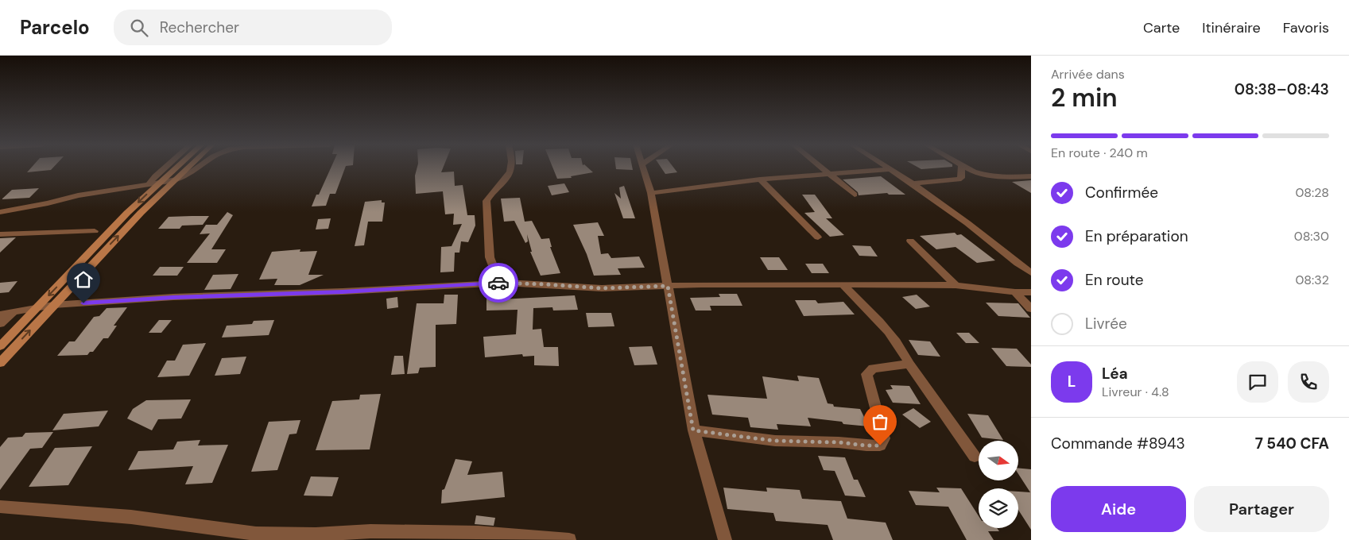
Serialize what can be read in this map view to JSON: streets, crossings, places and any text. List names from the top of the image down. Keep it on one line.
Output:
{"north":"right","page":{"header":"Parcelo","search":"Rechercher","nav":["Carte","Itinéraire","Favoris"],"heading":["2 min","Arrivée dans","08:38–08:43"],"panel":["Léa","Livreur · 4.8","Commande #8943","7 540 CFA"],"bar":"En route · 240 m","list":[["Confirmée","08:28"],["En préparation","08:30"],["En route","08:32"],"Livrée"],"round":"L","buttons":["Aide","Partager"]}}
